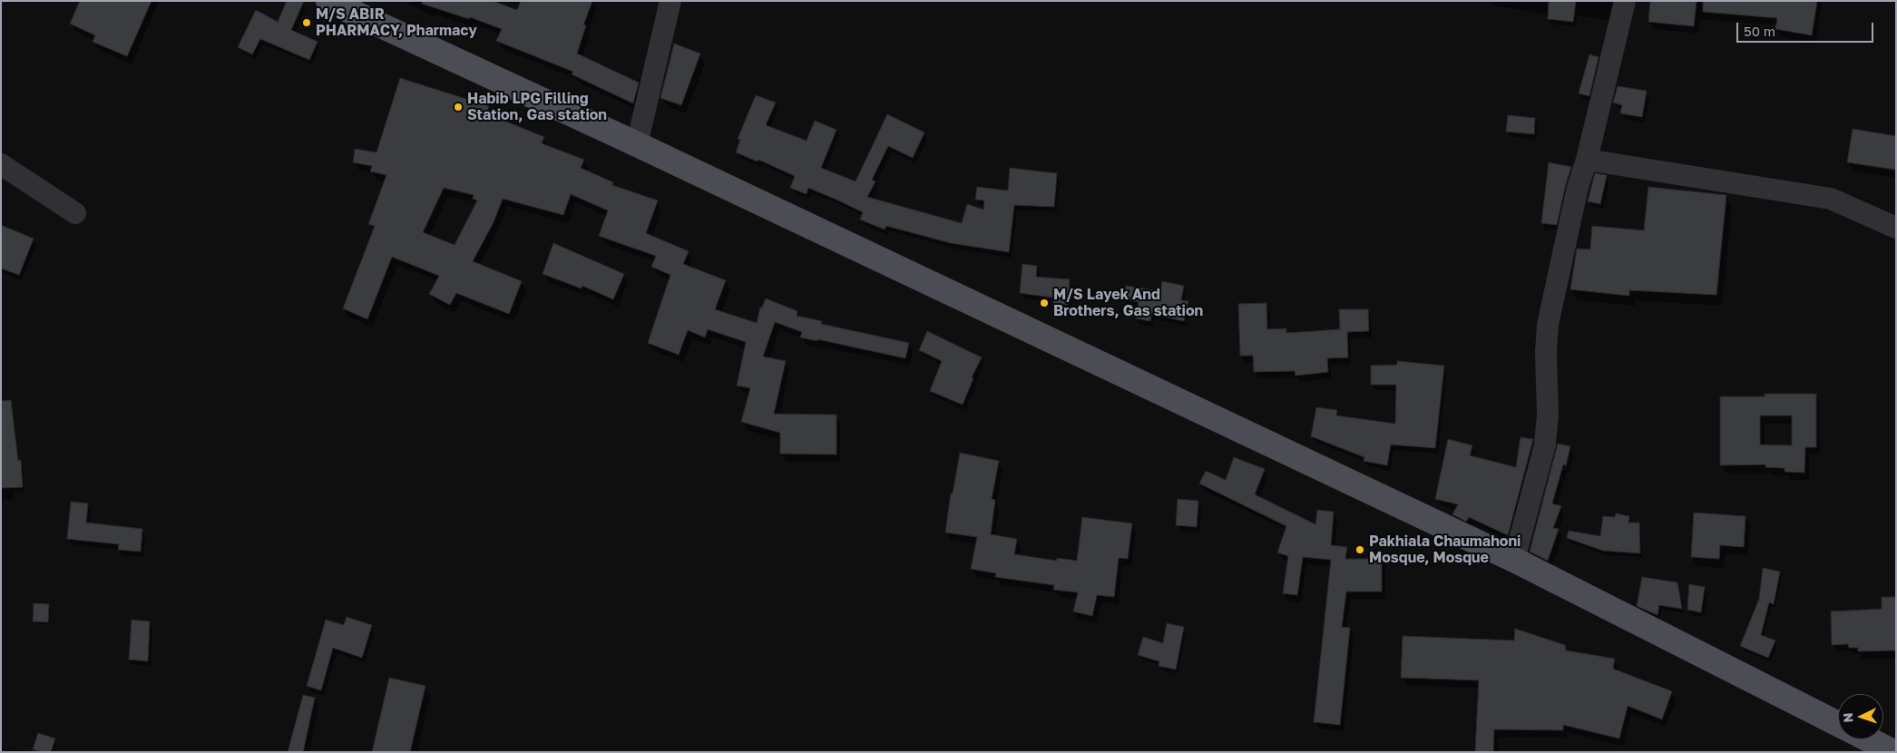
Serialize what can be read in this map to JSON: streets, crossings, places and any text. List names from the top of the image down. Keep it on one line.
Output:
{"places":["M/S ABIR PHARMACY, Pharmacy","Habib LPG Filling Station, Gas station","M/S Layek And Brothers, Gas station","Pakhiala Chaumahoni Mosque, Mosque"],"scale_bar":"50 m","north":"left"}
